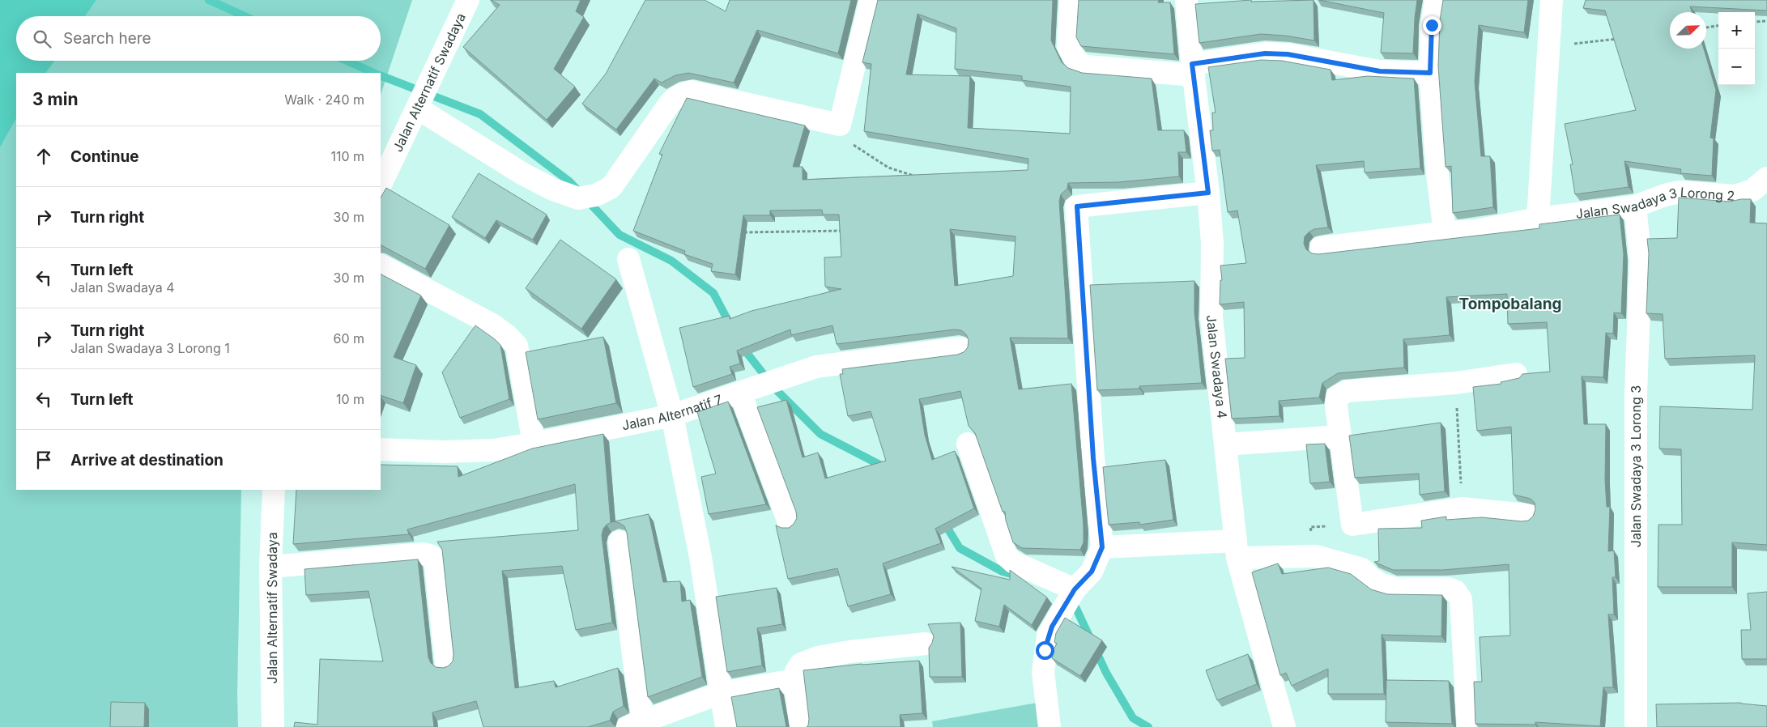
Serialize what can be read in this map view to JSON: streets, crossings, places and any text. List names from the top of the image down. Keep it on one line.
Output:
{"streets":{"street":["Jalan Alternatif Swadaya","Jalan Swadaya 3 Lorong 2","Jalan Swadaya 4","Jalan Alternatif 7","Jalan Swadaya 3 Lorong 3"]},"crossings":[["Jalan Swadaya 3 Lorong 2","Jalan Swadaya 3 Lorong 3"]],"districts":["Tompobalang"],"north":"top right","page":{"map_buttons":["+","−"],"search":"Search here","heading":["3 min","Walk · 240 m"],"list":[["Continue","110 m"],["Turn right","30 m"],["Turn left","Jalan Swadaya 4","30 m"],["Turn right","Jalan Swadaya 3 Lorong 1","60 m"],["Turn left","10 m"],"Arrive at destination"]}}
